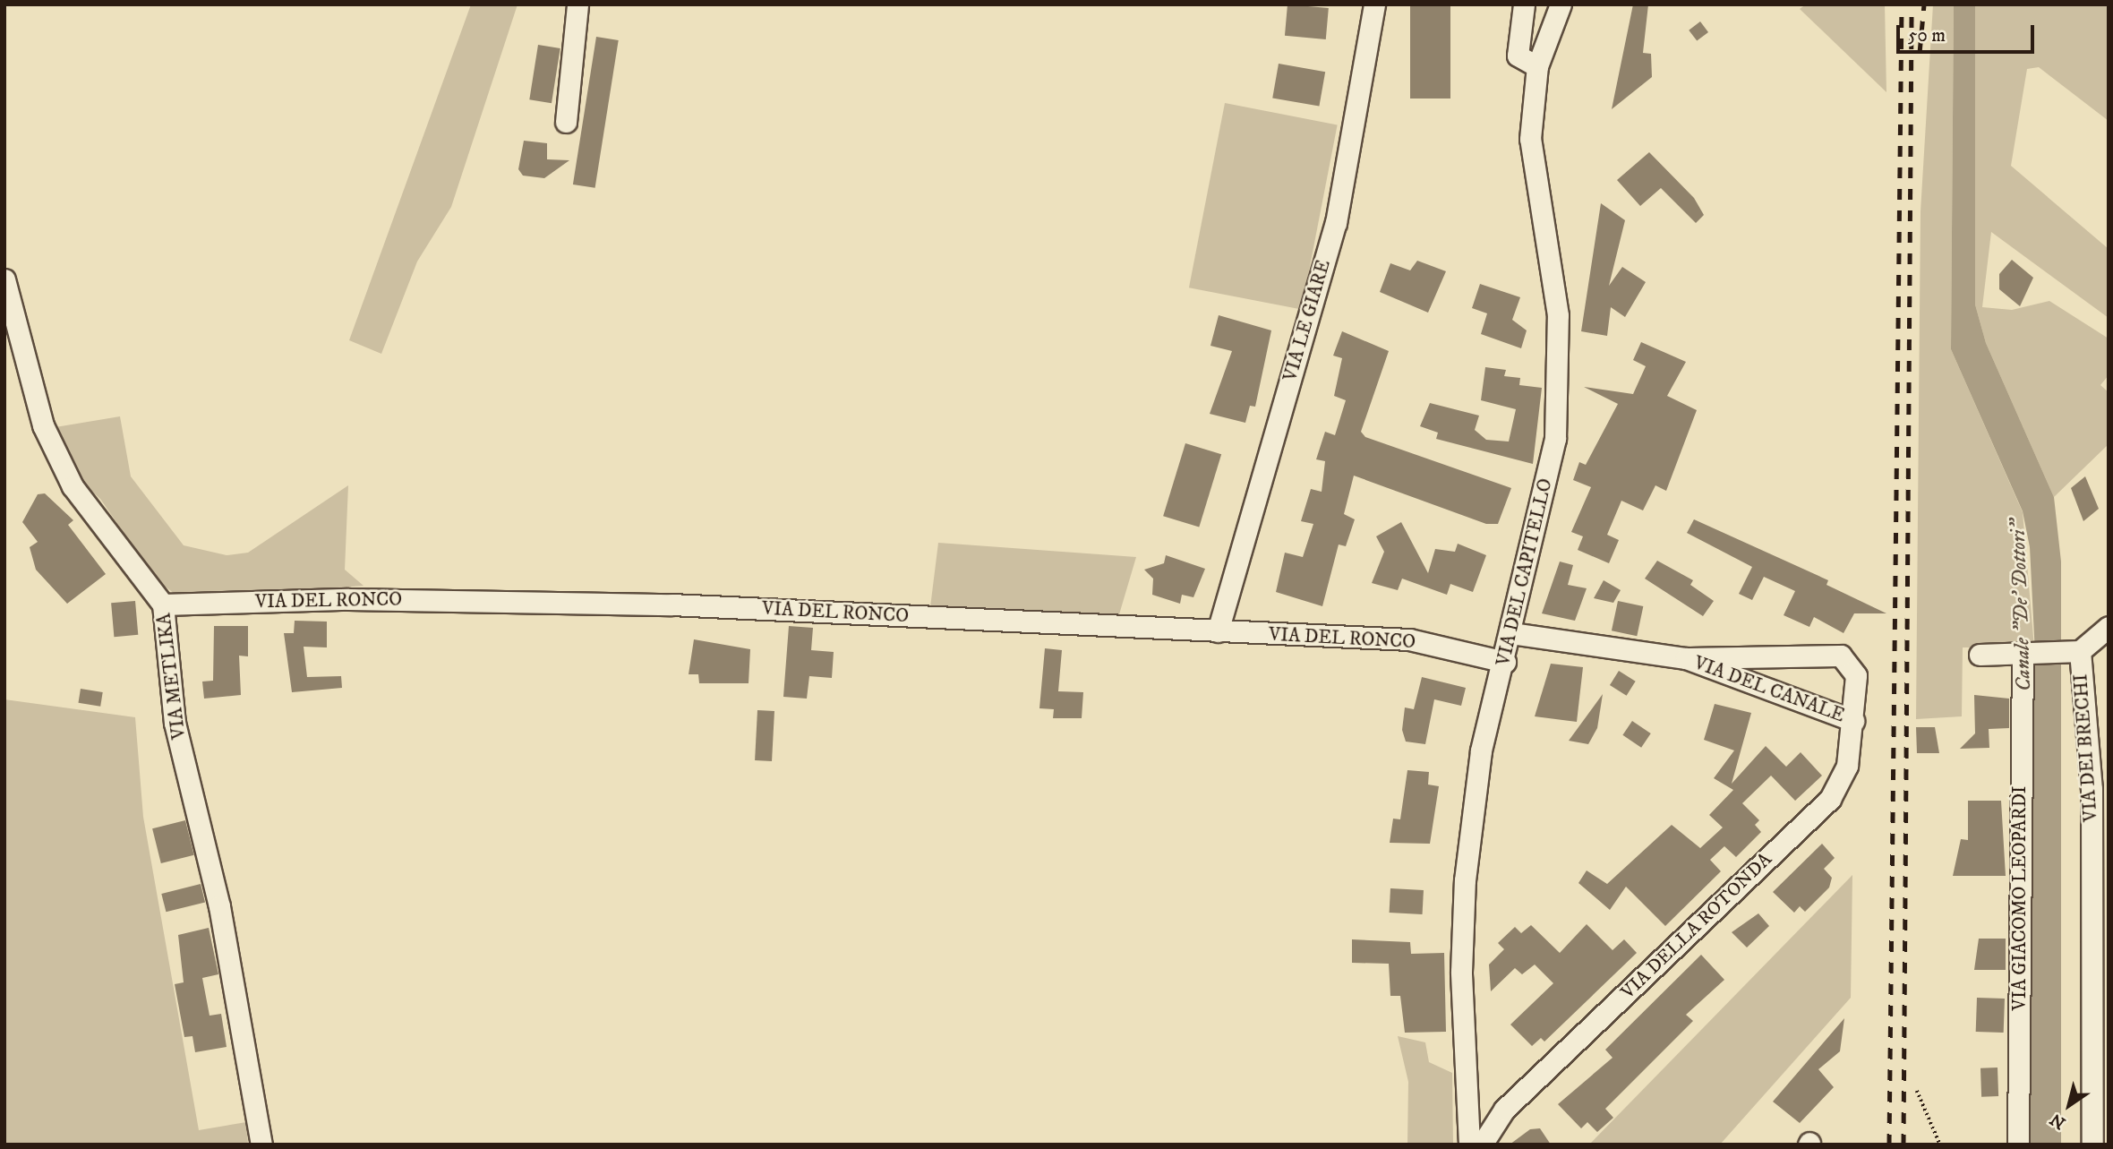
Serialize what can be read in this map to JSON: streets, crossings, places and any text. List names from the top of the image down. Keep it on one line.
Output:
{"streets":{"street":["VIA LE GIARE","VIA DEL CAPITELLO","VIA DEL RONCO","VIA METLIKA","VIA DEL CANALE","VIA DEI BRECHI","VIA GIACOMO LEOPARDI","VIA DELLA ROTONDA"]},"crossings":[["VIA LE GIARE","VIA DEL RONCO"],["VIA DEL CAPITELLO","VIA DEL RONCO"],["VIA DEL CAPITELLO","VIA DEL CANALE"],["VIA DEL RONCO","VIA METLIKA"],["VIA DEL CANALE","VIA DELLA ROTONDA"]],"water":["Canale \"De' Dottori\""],"scale_bar":"50 m","north":"bottom left"}
